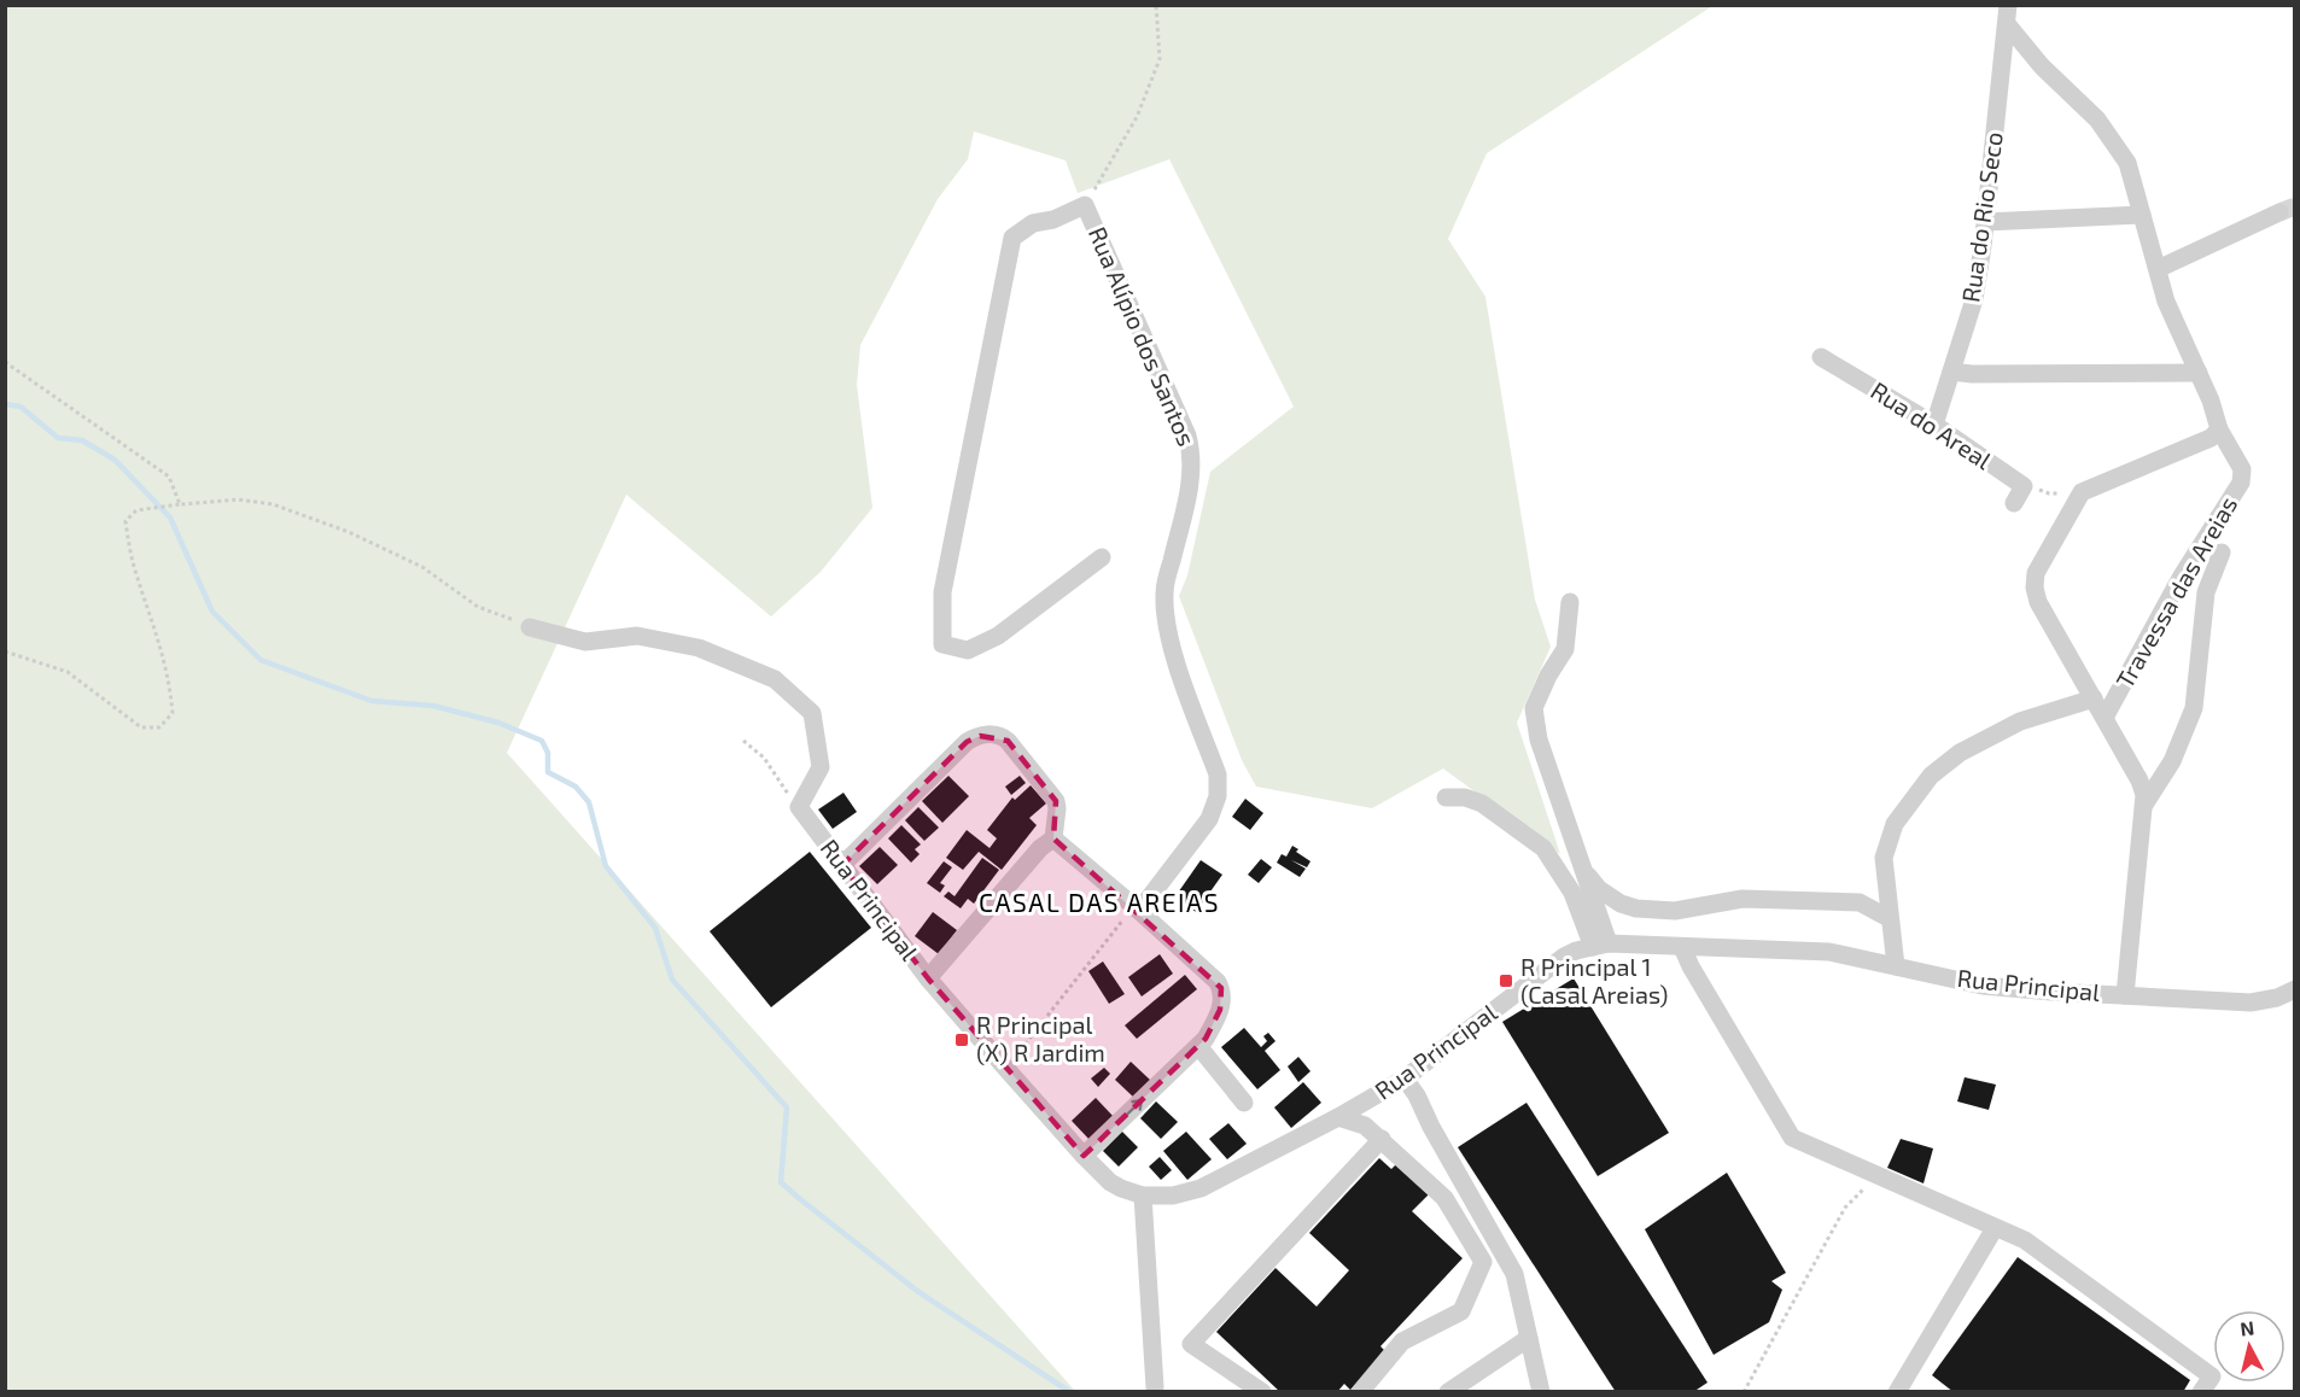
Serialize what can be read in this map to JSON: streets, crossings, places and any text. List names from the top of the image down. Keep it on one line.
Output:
{"streets":{"street":["Rua do Rio Seco","Rua Alípio dos Santos","Rua do Areal","Travessa das Areias","Rua Principal"]},"crossings":[["Rua do Rio Seco","Rua do Areal"],["Rua do Rio Seco","Travessa das Areias"]],"districts":["CASAL DAS AREIAS"],"places":{"transit":["R Principal 1 (Casal Areias)","R Principal (X) R Jardim"]},"north":"top"}
